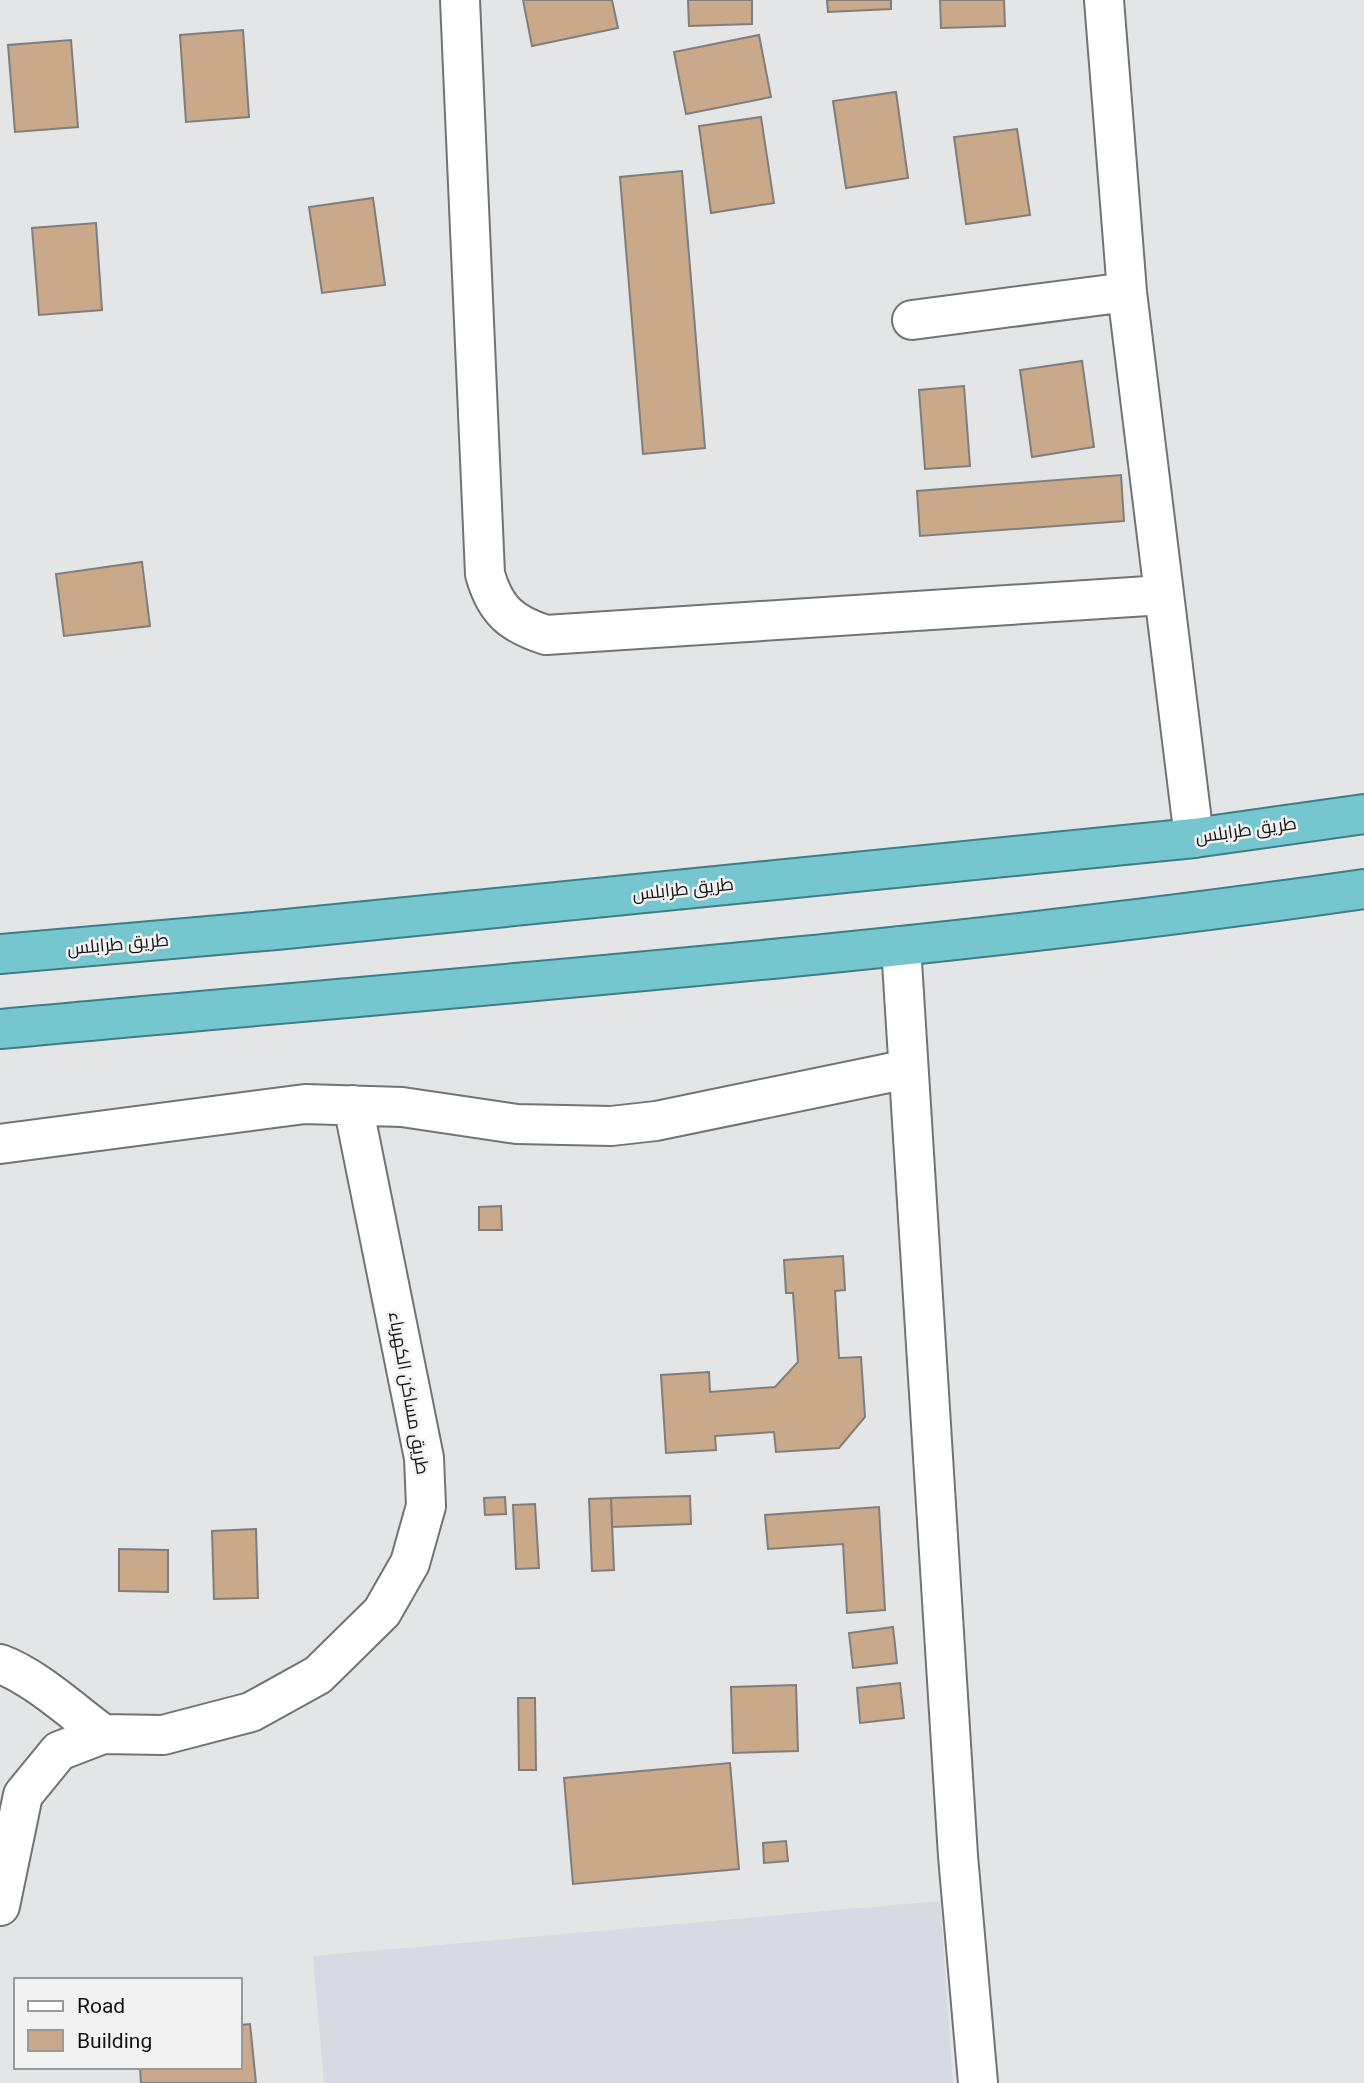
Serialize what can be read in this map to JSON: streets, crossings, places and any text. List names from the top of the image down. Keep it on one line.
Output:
{"streets":{"highway":["طريق طرابلس"],"street":["طريق مساكن الكهرباء"]},"legend":["Road","Building"]}
